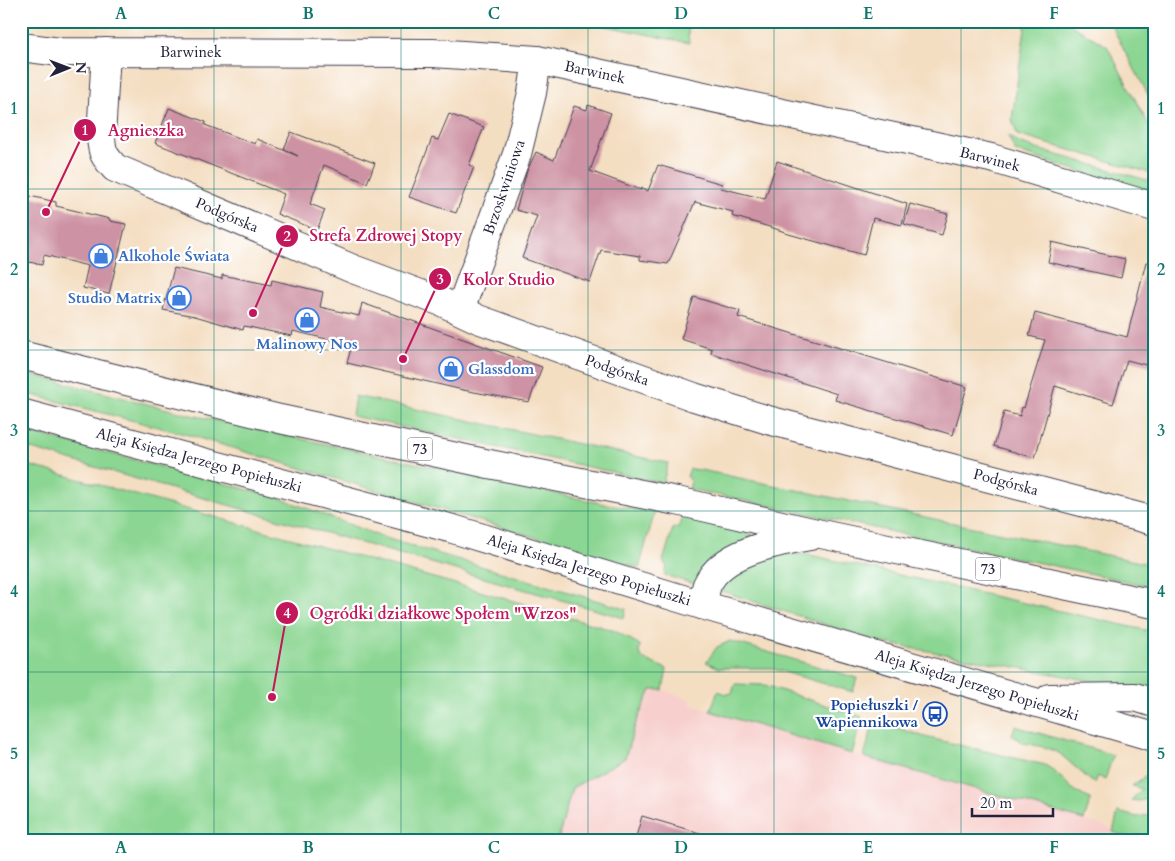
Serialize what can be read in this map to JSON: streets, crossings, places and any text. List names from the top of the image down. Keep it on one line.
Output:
{"streets":{"street":["Barwinek","Brzoskwiniowa","Podgórska","73","Aleja Księdza Jerzego Popiełuszki"]},"crossings":[["Barwinek","Brzoskwiniowa"],["Barwinek","Podgórska"],["Brzoskwiniowa","Podgórska"]],"places":{"other":["Agnieszka","Strefa Zdrowej Stopy","Kolor Studio","Ogródki działkowe Społem \"Wrzos\""],"shop":["Alkohole Świata","Studio Matrix","Malinowy Nos","Glassdom"],"bus stop":["Popiełuszki / Wapiennikowa"]},"scale_bar":"20 m","north":"right","grid":{"columns":["A","B","C","D","E","F"],"rows":["1","2","3","4","5"]}}
